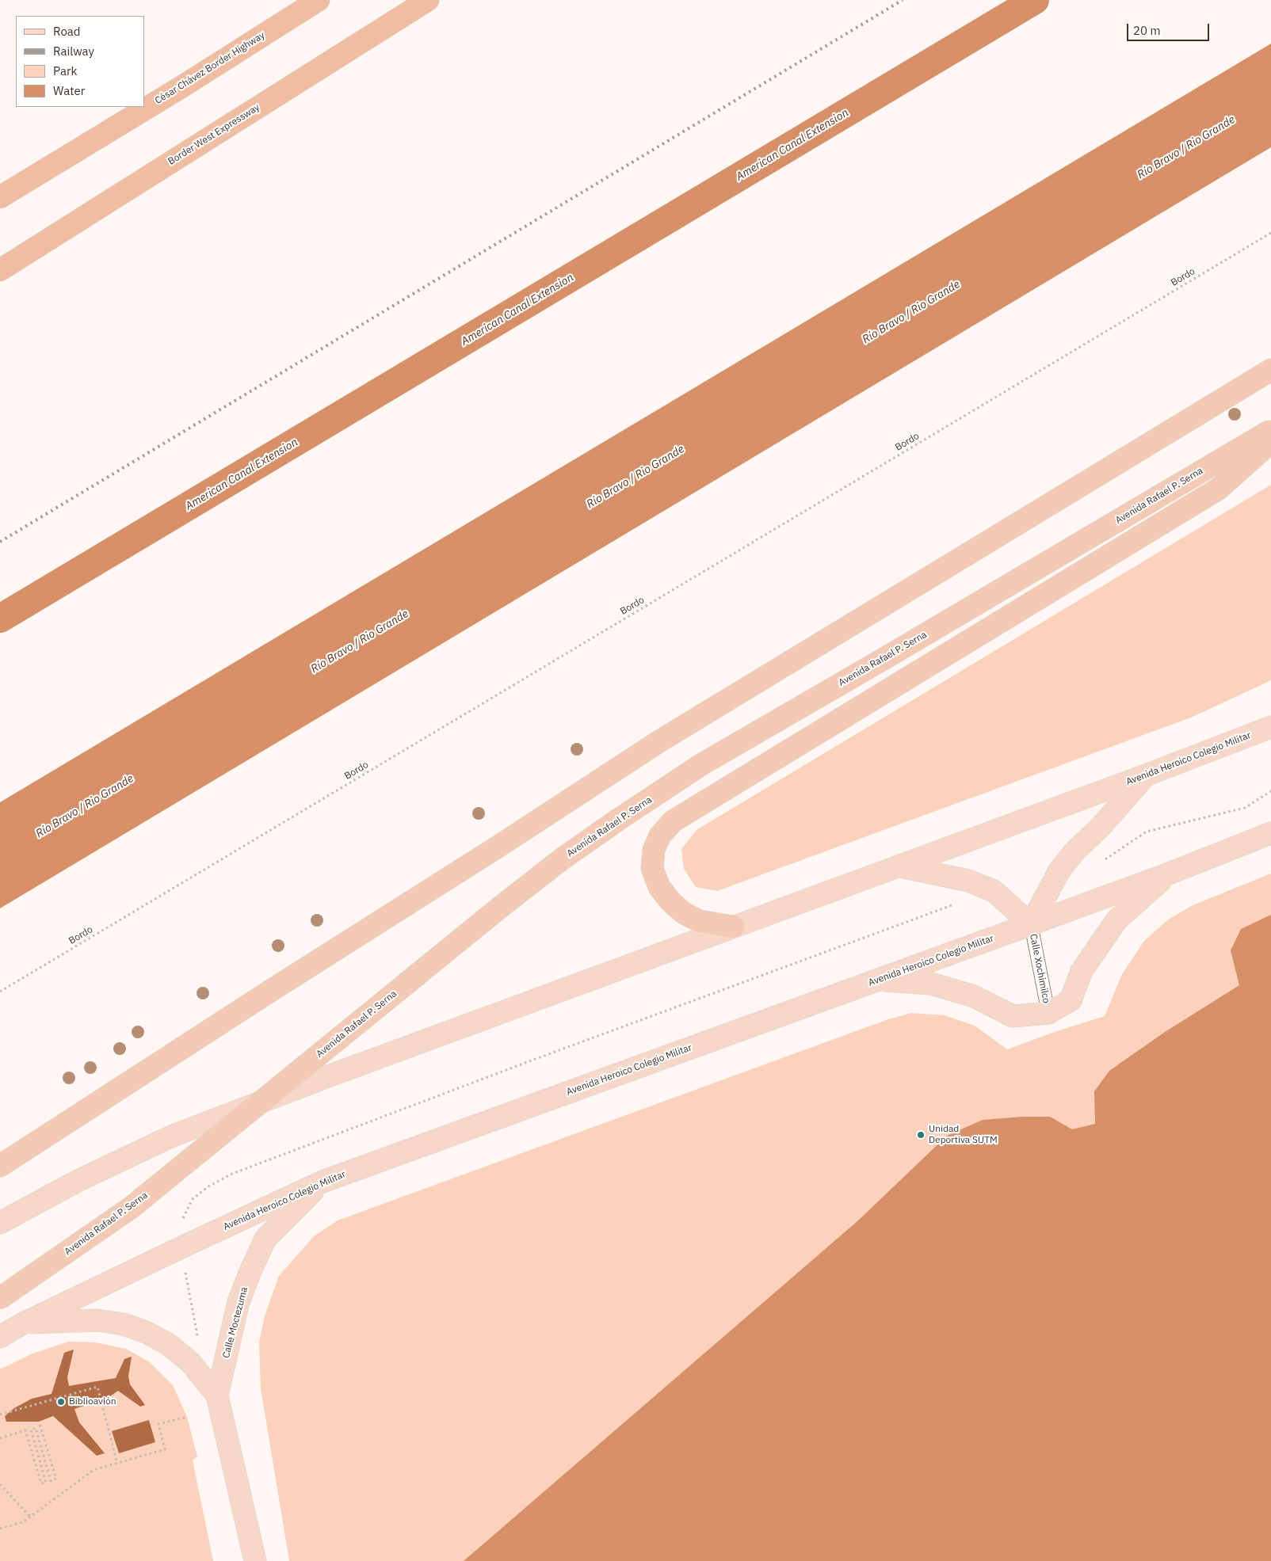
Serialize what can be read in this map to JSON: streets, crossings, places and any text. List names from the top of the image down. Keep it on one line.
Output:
{"streets":{"highway":["César Chávez Border Highway","Border West Expressway","Avenida Rafael P. Serna"],"main road":["Avenida Heroico Colegio Militar","Calle Moctezuma"],"lane":["Calle Xochimilco"],"path":["Bordo"]},"crossings":[["Avenida Heroico Colegio Militar","Calle Xochimilco"],["Avenida Heroico Colegio Militar","Calle Moctezuma"]],"water":["American Canal Extension","Río Bravo / Rio Grande"],"places":["Unidad Deportiva SUTM","Biblioavión"],"legend":["Road","Railway","Park","Water"],"scale_bar":"20 m"}
